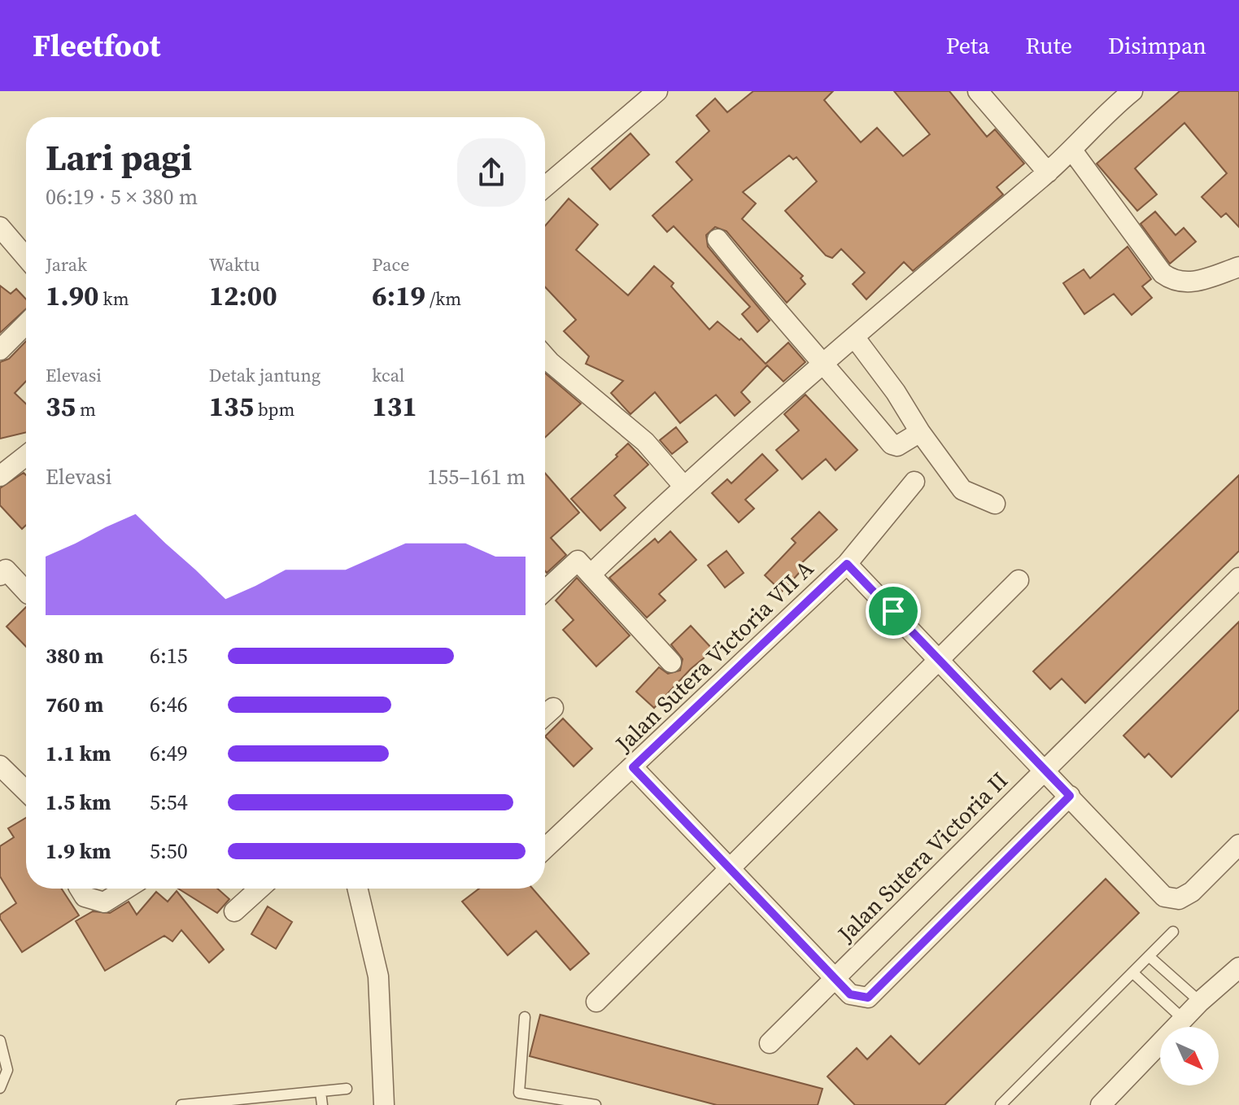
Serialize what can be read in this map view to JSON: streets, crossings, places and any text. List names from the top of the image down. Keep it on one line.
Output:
{"streets":{"street":["Jalan Sutera Victoria VII A","Jalan Sutera Victoria II"]},"north":"bottom right","page":{"header":"Fleetfoot","nav":["Peta","Rute","Disimpan"],"heading":["Lari pagi","06:19 · 5 × 380 m"],"stats":[["Jarak","1.90 km"],["Waktu","12:00"],["Pace","6:19 /km"],["Elevasi","35 m"],["Detak jantung","135 bpm"],["kcal","131"]],"chart":["Elevasi","155–161 m"],"list":[{"name":"380 m","note":"6:15"},{"name":"760 m","note":"6:46"},{"name":"1.1 km","note":"6:49"},{"name":"1.5 km","note":"5:54"},{"name":"1.9 km","note":"5:50"}]}}
